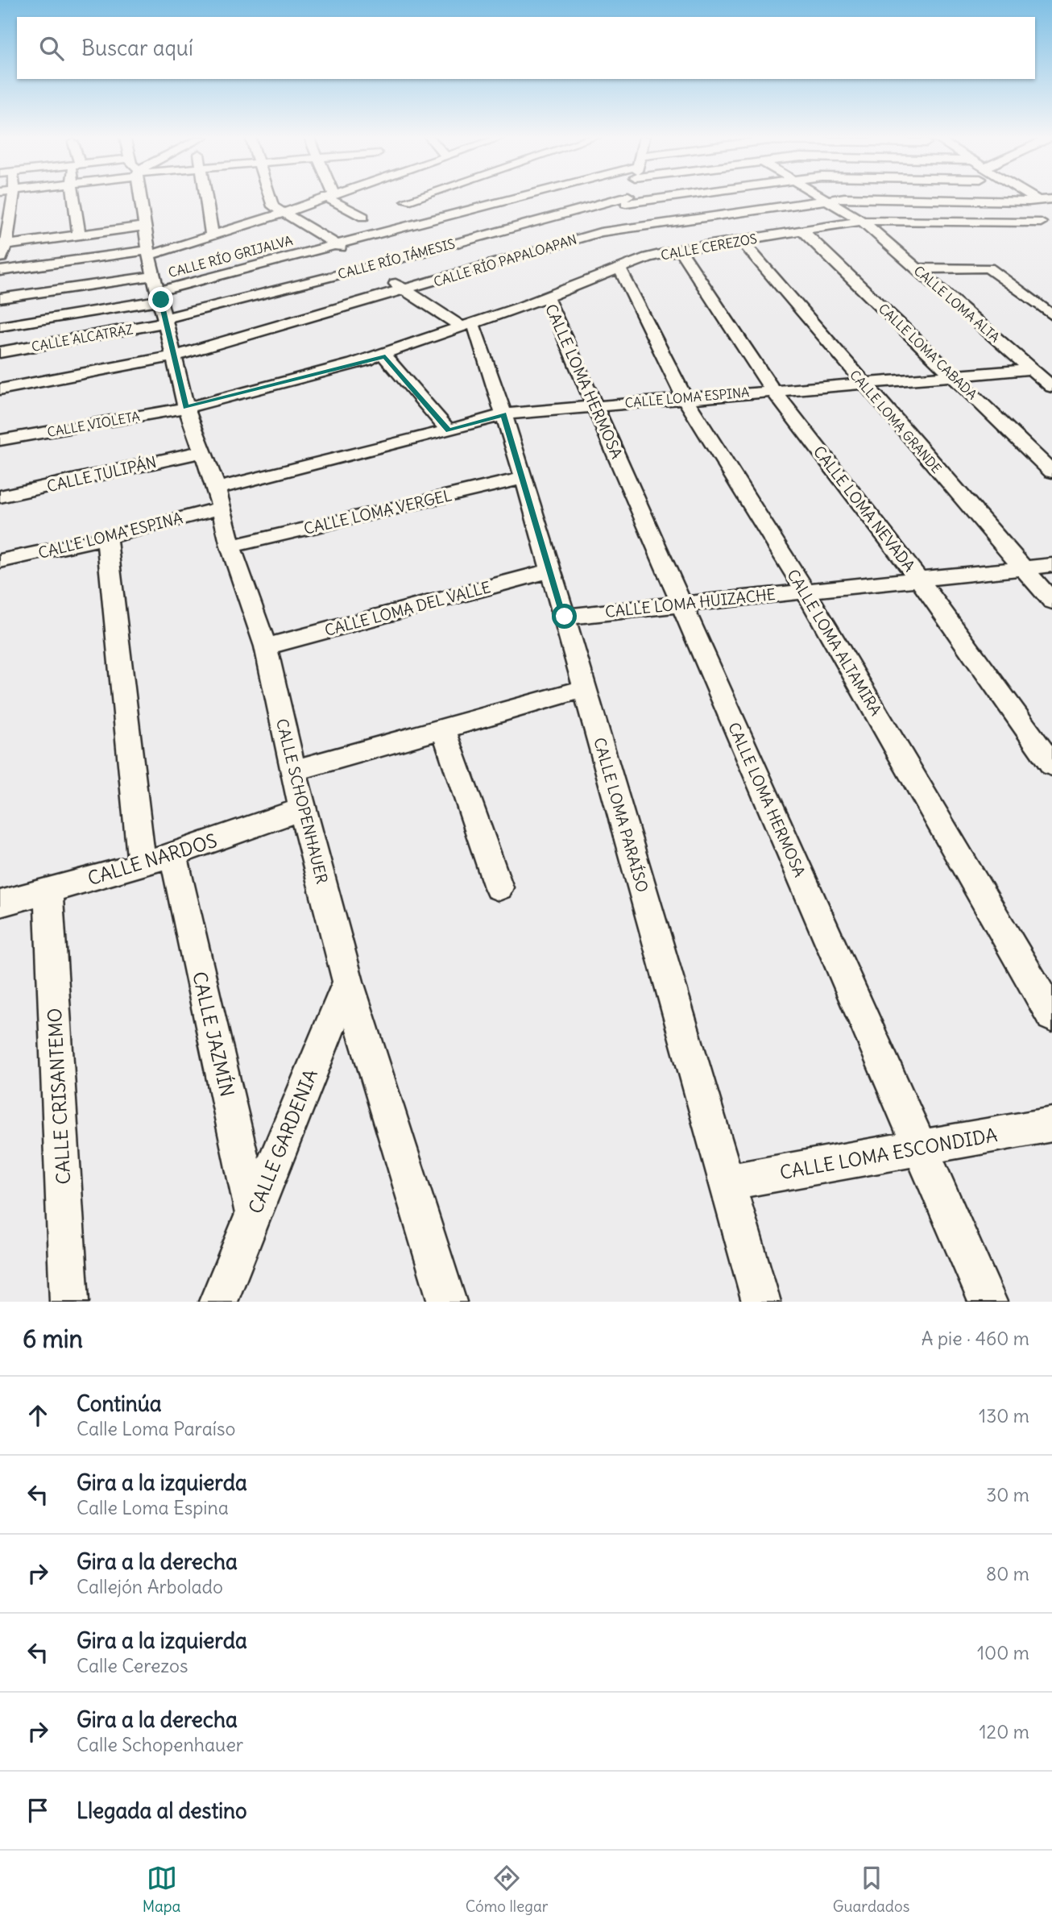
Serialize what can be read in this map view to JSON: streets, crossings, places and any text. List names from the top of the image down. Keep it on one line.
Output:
{"streets":{"street":["CALLE CEREZOS","CALLE RÍO GRIJALVA","CALLE RÍO TÁMESIS","CALLE RÍO PAPALOAPAN","CALLE LOMA ALTA","CALLE ALCATRAZ","CALLE LOMA CABADA","CALLE LOMA HERMOSA","CALLE LOMA ESPINA","CALLE LOMA GRANDE","CALLE VIOLETA","CALLE TULIPÁN","CALLE LOMA NEVADA","CALLE LOMA VERGEL","CALLE LOMA HUIZACHE","CALLE LOMA DEL VALLE","CALLE LOMA ALTAMIRA","CALLE SCHOPENHAUER","CALLE LOMA PARAÍSO","CALLE NARDOS","CALLE JAZMÍN","CALLE CRISANTEMO","CALLE GARDENIA","CALLE LOMA ESCONDIDA"]},"crossings":[["CALLE CEREZOS","CALLE LOMA ALTA"],["CALLE CEREZOS","CALLE LOMA CABADA"],["CALLE CEREZOS","CALLE LOMA HERMOSA"],["CALLE CEREZOS","CALLE LOMA GRANDE"],["CALLE CEREZOS","CALLE VIOLETA"],["CALLE CEREZOS","CALLE LOMA NEVADA"],["CALLE CEREZOS","CALLE LOMA ALTAMIRA"],["CALLE CEREZOS","CALLE SCHOPENHAUER"],["CALLE CEREZOS","CALLE LOMA PARAÍSO"],["CALLE RÍO GRIJALVA","CALLE RÍO TÁMESIS"],["CALLE RÍO GRIJALVA","CALLE ALCATRAZ"],["CALLE RÍO GRIJALVA","CALLE SCHOPENHAUER"],["CALLE RÍO TÁMESIS","CALLE RÍO PAPALOAPAN"],["CALLE RÍO TÁMESIS","CALLE ALCATRAZ"],["CALLE RÍO TÁMESIS","CALLE SCHOPENHAUER"],["CALLE RÍO PAPALOAPAN","CALLE LOMA ALTA"],["CALLE RÍO PAPALOAPAN","CALLE SCHOPENHAUER"],["CALLE LOMA ALTA","CALLE LOMA ESPINA"],["CALLE ALCATRAZ","CALLE SCHOPENHAUER"],["CALLE LOMA CABADA","CALLE LOMA ESPINA"],["CALLE LOMA HERMOSA","CALLE LOMA ESPINA"],["CALLE LOMA HERMOSA","CALLE LOMA HUIZACHE"],["CALLE LOMA HERMOSA","CALLE LOMA ESCONDIDA"],["CALLE LOMA ESPINA","CALLE LOMA GRANDE"],["CALLE LOMA ESPINA","CALLE LOMA NEVADA"],["CALLE LOMA ESPINA","CALLE LOMA ALTAMIRA"],["CALLE LOMA ESPINA","CALLE SCHOPENHAUER"],["CALLE LOMA ESPINA","CALLE LOMA PARAÍSO"],["CALLE LOMA GRANDE","CALLE LOMA HUIZACHE"],["CALLE VIOLETA","CALLE SCHOPENHAUER"],["CALLE TULIPÁN","CALLE SCHOPENHAUER"],["CALLE LOMA NEVADA","CALLE LOMA HUIZACHE"],["CALLE LOMA VERGEL","CALLE SCHOPENHAUER"],["CALLE LOMA VERGEL","CALLE LOMA PARAÍSO"],["CALLE LOMA HUIZACHE","CALLE LOMA ALTAMIRA"],["CALLE LOMA HUIZACHE","CALLE LOMA PARAÍSO"],["CALLE LOMA DEL VALLE","CALLE SCHOPENHAUER"],["CALLE LOMA DEL VALLE","CALLE LOMA PARAÍSO"],["CALLE SCHOPENHAUER","CALLE NARDOS"],["CALLE SCHOPENHAUER","CALLE GARDENIA"],["CALLE LOMA PARAÍSO","CALLE LOMA ESCONDIDA"],["CALLE NARDOS","CALLE JAZMÍN"],["CALLE NARDOS","CALLE CRISANTEMO"],["CALLE JAZMÍN","CALLE GARDENIA"]],"page":{"search":"Buscar aquí","heading":["6 min","A pie · 460 m"],"list":[["Continúa","Calle Loma Paraíso","130 m"],["Gira a la izquierda","Calle Loma Espina","30 m"],["Gira a la derecha","Callejón Arbolado","80 m"],["Gira a la izquierda","Calle Cerezos","100 m"],["Gira a la derecha","Calle Schopenhauer","120 m"],"Llegada al destino"],"nav":["Mapa","Cómo llegar","Guardados"]}}
